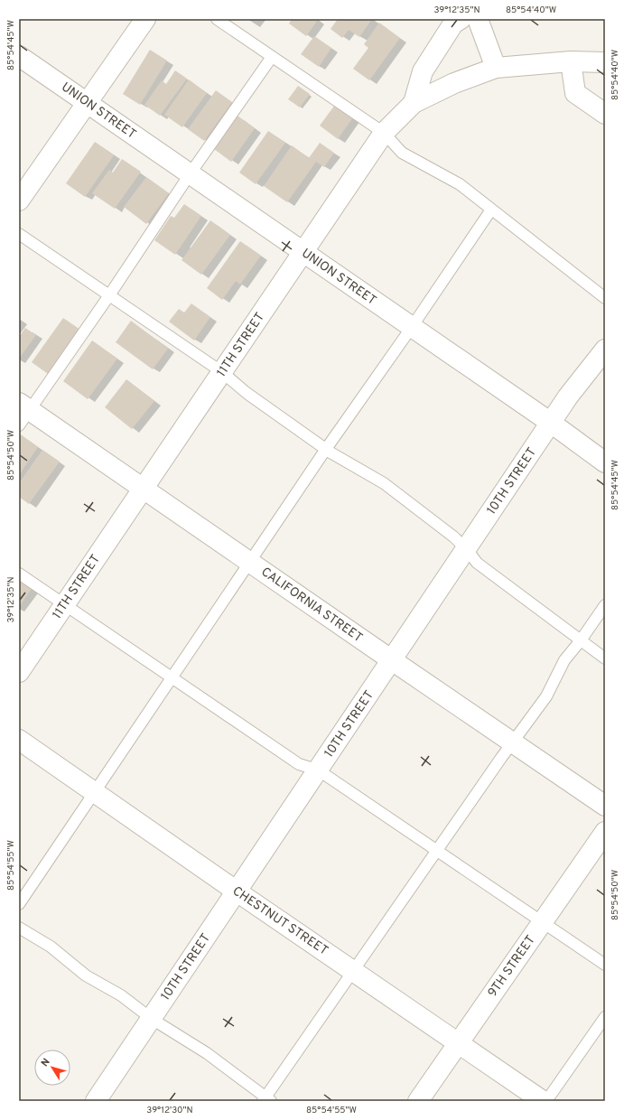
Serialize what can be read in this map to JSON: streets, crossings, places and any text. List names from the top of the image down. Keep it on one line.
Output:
{"streets":{"street":["UNION STREET","11TH STREET","10TH STREET","CALIFORNIA STREET","CHESTNUT STREET","9TH STREET"]},"crossings":[["UNION STREET","11TH STREET"],["UNION STREET","10TH STREET"],["11TH STREET","CALIFORNIA STREET"],["10TH STREET","CALIFORNIA STREET"],["10TH STREET","CHESTNUT STREET"],["CHESTNUT STREET","9TH STREET"]],"north":"top left","coordinates":["39°12'35\"N","85°54'40\"W","85°54'45\"W","85°54'50\"W","85°54'55\"W","39°12'30\"N"]}
